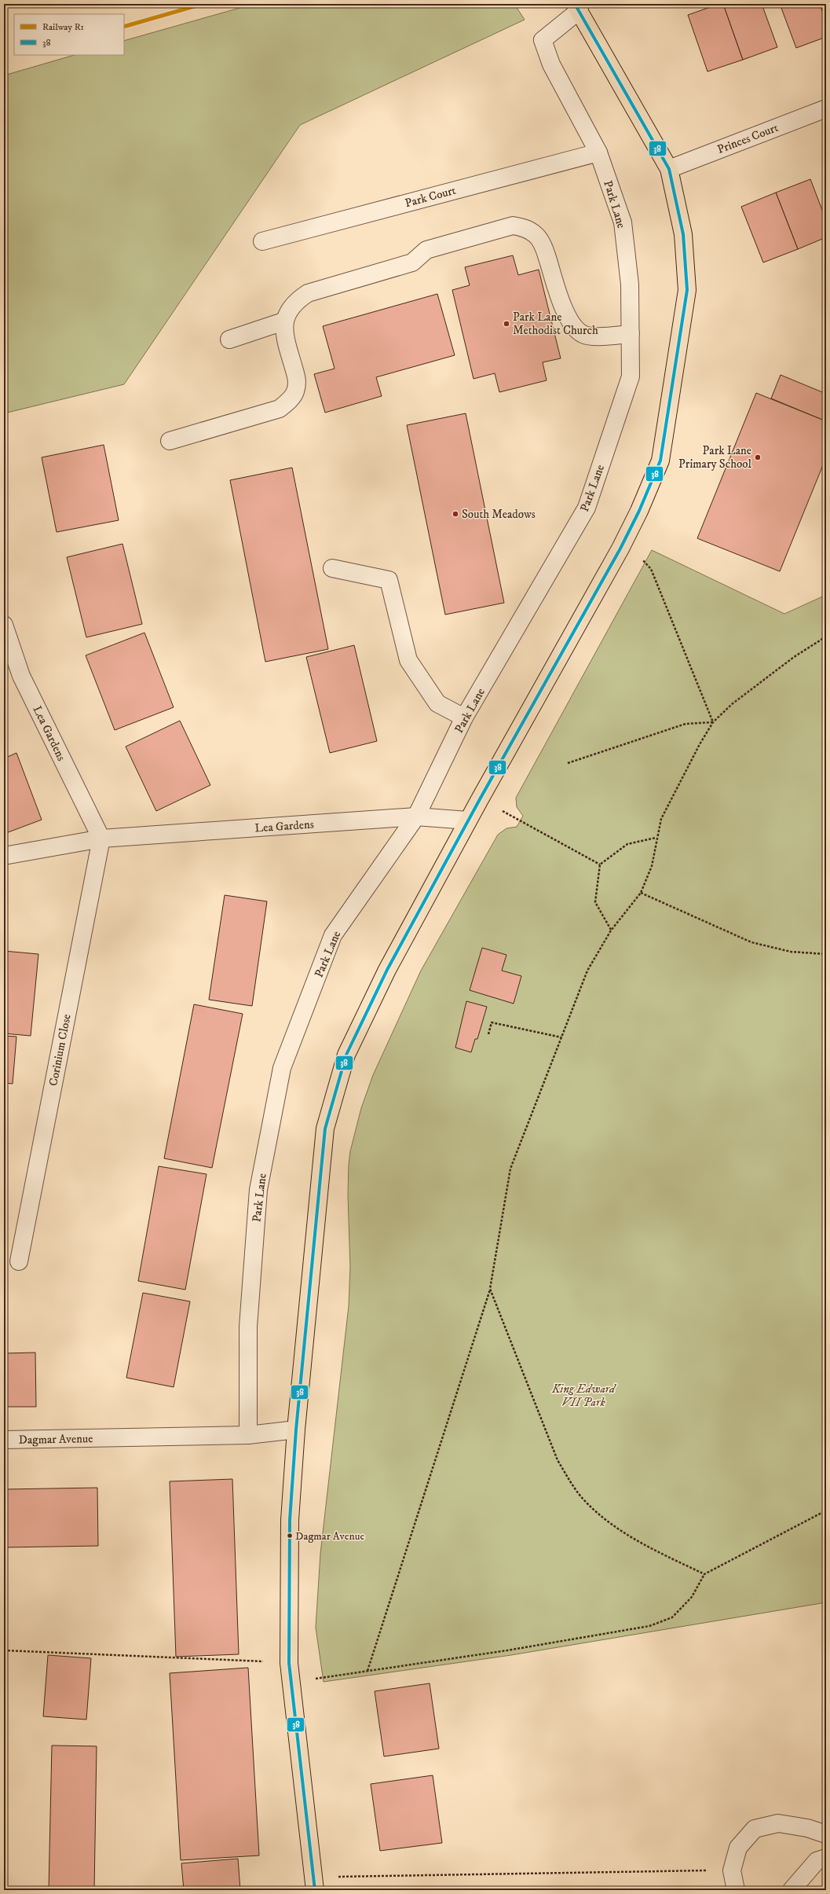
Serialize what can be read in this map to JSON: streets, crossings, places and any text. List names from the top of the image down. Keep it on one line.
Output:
{"streets":{"main road":["Park Lane"],"street":["Princes Court","Park Court","Lea Gardens","Corinium Close","Dagmar Avenue"]},"crossings":[["Princes Court","Park Lane"],["Park Court","Park Lane"],["Park Lane","Lea Gardens"],["Park Lane","Dagmar Avenue"],["Lea Gardens","Corinium Close"]],"parks":["King Edward VII Park"],"places":["Park Lane Methodist Church","Park Lane Primary School","South Meadows","Dagmar Avenue"],"lines":["rail line R1","transit line 38"],"legend":["Railway R1","38"]}
